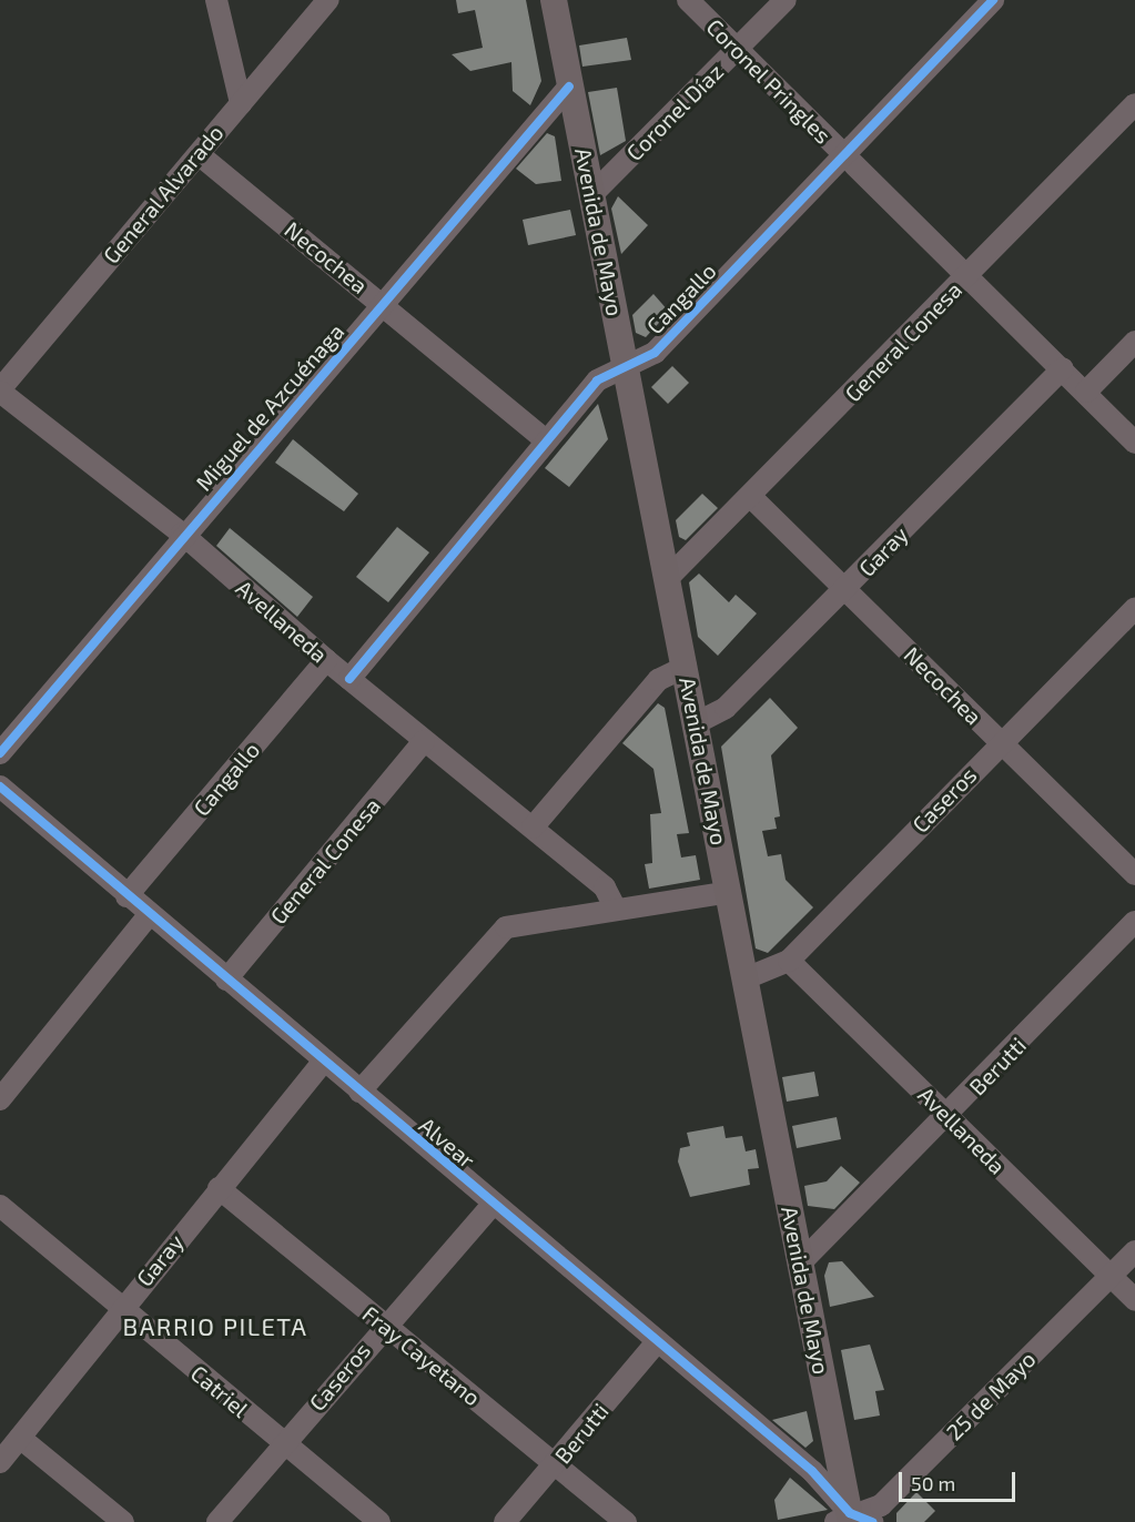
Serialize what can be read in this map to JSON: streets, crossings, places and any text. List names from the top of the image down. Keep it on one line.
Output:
{"streets":{"main road":["Avenida de Mayo"],"street":["Coronel Pringles","Coronel Díaz","General Alvarado","Necochea","Cangallo","General Conesa","Miguel de Azcuénaga","Garay","Avellaneda","Caseros","Berutti","Alvear","Fray Cayetano","Catriel","25 de Mayo"]},"crossings":[["Coronel Pringles","Coronel Díaz"],["Coronel Pringles","Cangallo"],["Coronel Pringles","General Conesa"],["Coronel Pringles","Garay"],["Coronel Díaz","Avenida de Mayo"],["General Alvarado","Necochea"],["General Alvarado","Avellaneda"],["Avenida de Mayo","Cangallo"],["Avenida de Mayo","General Conesa"],["Avenida de Mayo","Miguel de Azcuénaga"],["Avenida de Mayo","Garay"],["Avenida de Mayo","Caseros"],["Avenida de Mayo","Berutti"],["Avenida de Mayo","Alvear"],["Avenida de Mayo","25 de Mayo"],["Necochea","Cangallo"],["Necochea","General Conesa"],["Necochea","Miguel de Azcuénaga"],["Necochea","Garay"],["Necochea","Caseros"],["Cangallo","Avellaneda"],["Cangallo","Alvear"],["General Conesa","Avellaneda"],["General Conesa","Alvear"],["Miguel de Azcuénaga","Avellaneda"],["Garay","Alvear"],["Garay","Fray Cayetano"],["Garay","Catriel"],["Avellaneda","Caseros"],["Avellaneda","Berutti"],["Avellaneda","25 de Mayo"],["Caseros","Alvear"],["Caseros","Fray Cayetano"],["Caseros","Catriel"],["Berutti","Alvear"],["Berutti","Fray Cayetano"],["Alvear","25 de Mayo"]],"districts":["BARRIO PILETA"],"scale_bar":"50 m"}
